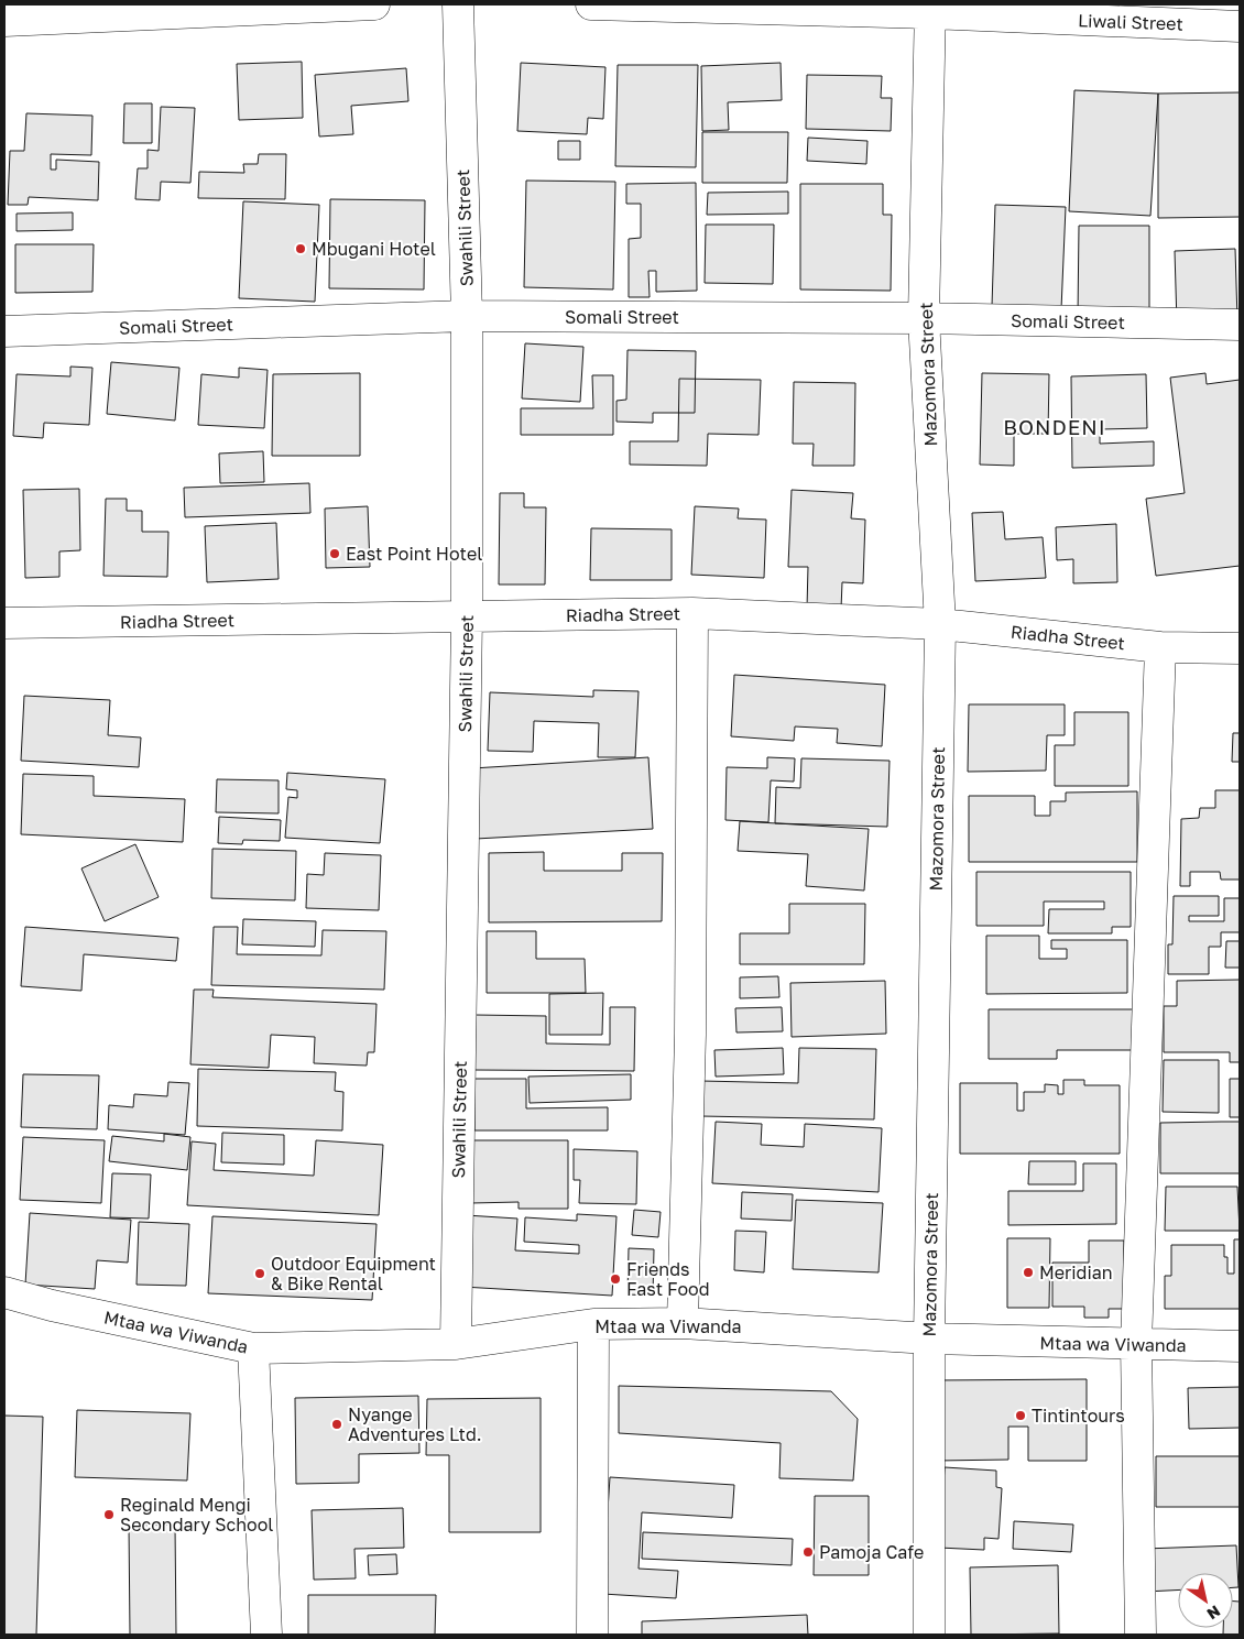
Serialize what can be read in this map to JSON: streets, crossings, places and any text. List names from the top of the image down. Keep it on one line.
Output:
{"streets":{"street":["Liwali Street","Swahili Street","Somali Street","Mazomora Street","Riadha Street","Mtaa wa Viwanda"]},"crossings":[["Liwali Street","Mazomora Street"],["Swahili Street","Somali Street"],["Swahili Street","Riadha Street"],["Swahili Street","Mtaa wa Viwanda"],["Somali Street","Mazomora Street"],["Mazomora Street","Riadha Street"],["Mazomora Street","Mtaa wa Viwanda"]],"districts":["BONDENI"],"places":["Mbugani Hotel","East Point Hotel","Meridian","Outdoor Equipment & Bike Rental","Friends Fast Food","Tintintours","Nyange Adventures Ltd.","Reginald Mengi Secondary School","Pamoja Cafe"],"north":"bottom right"}
